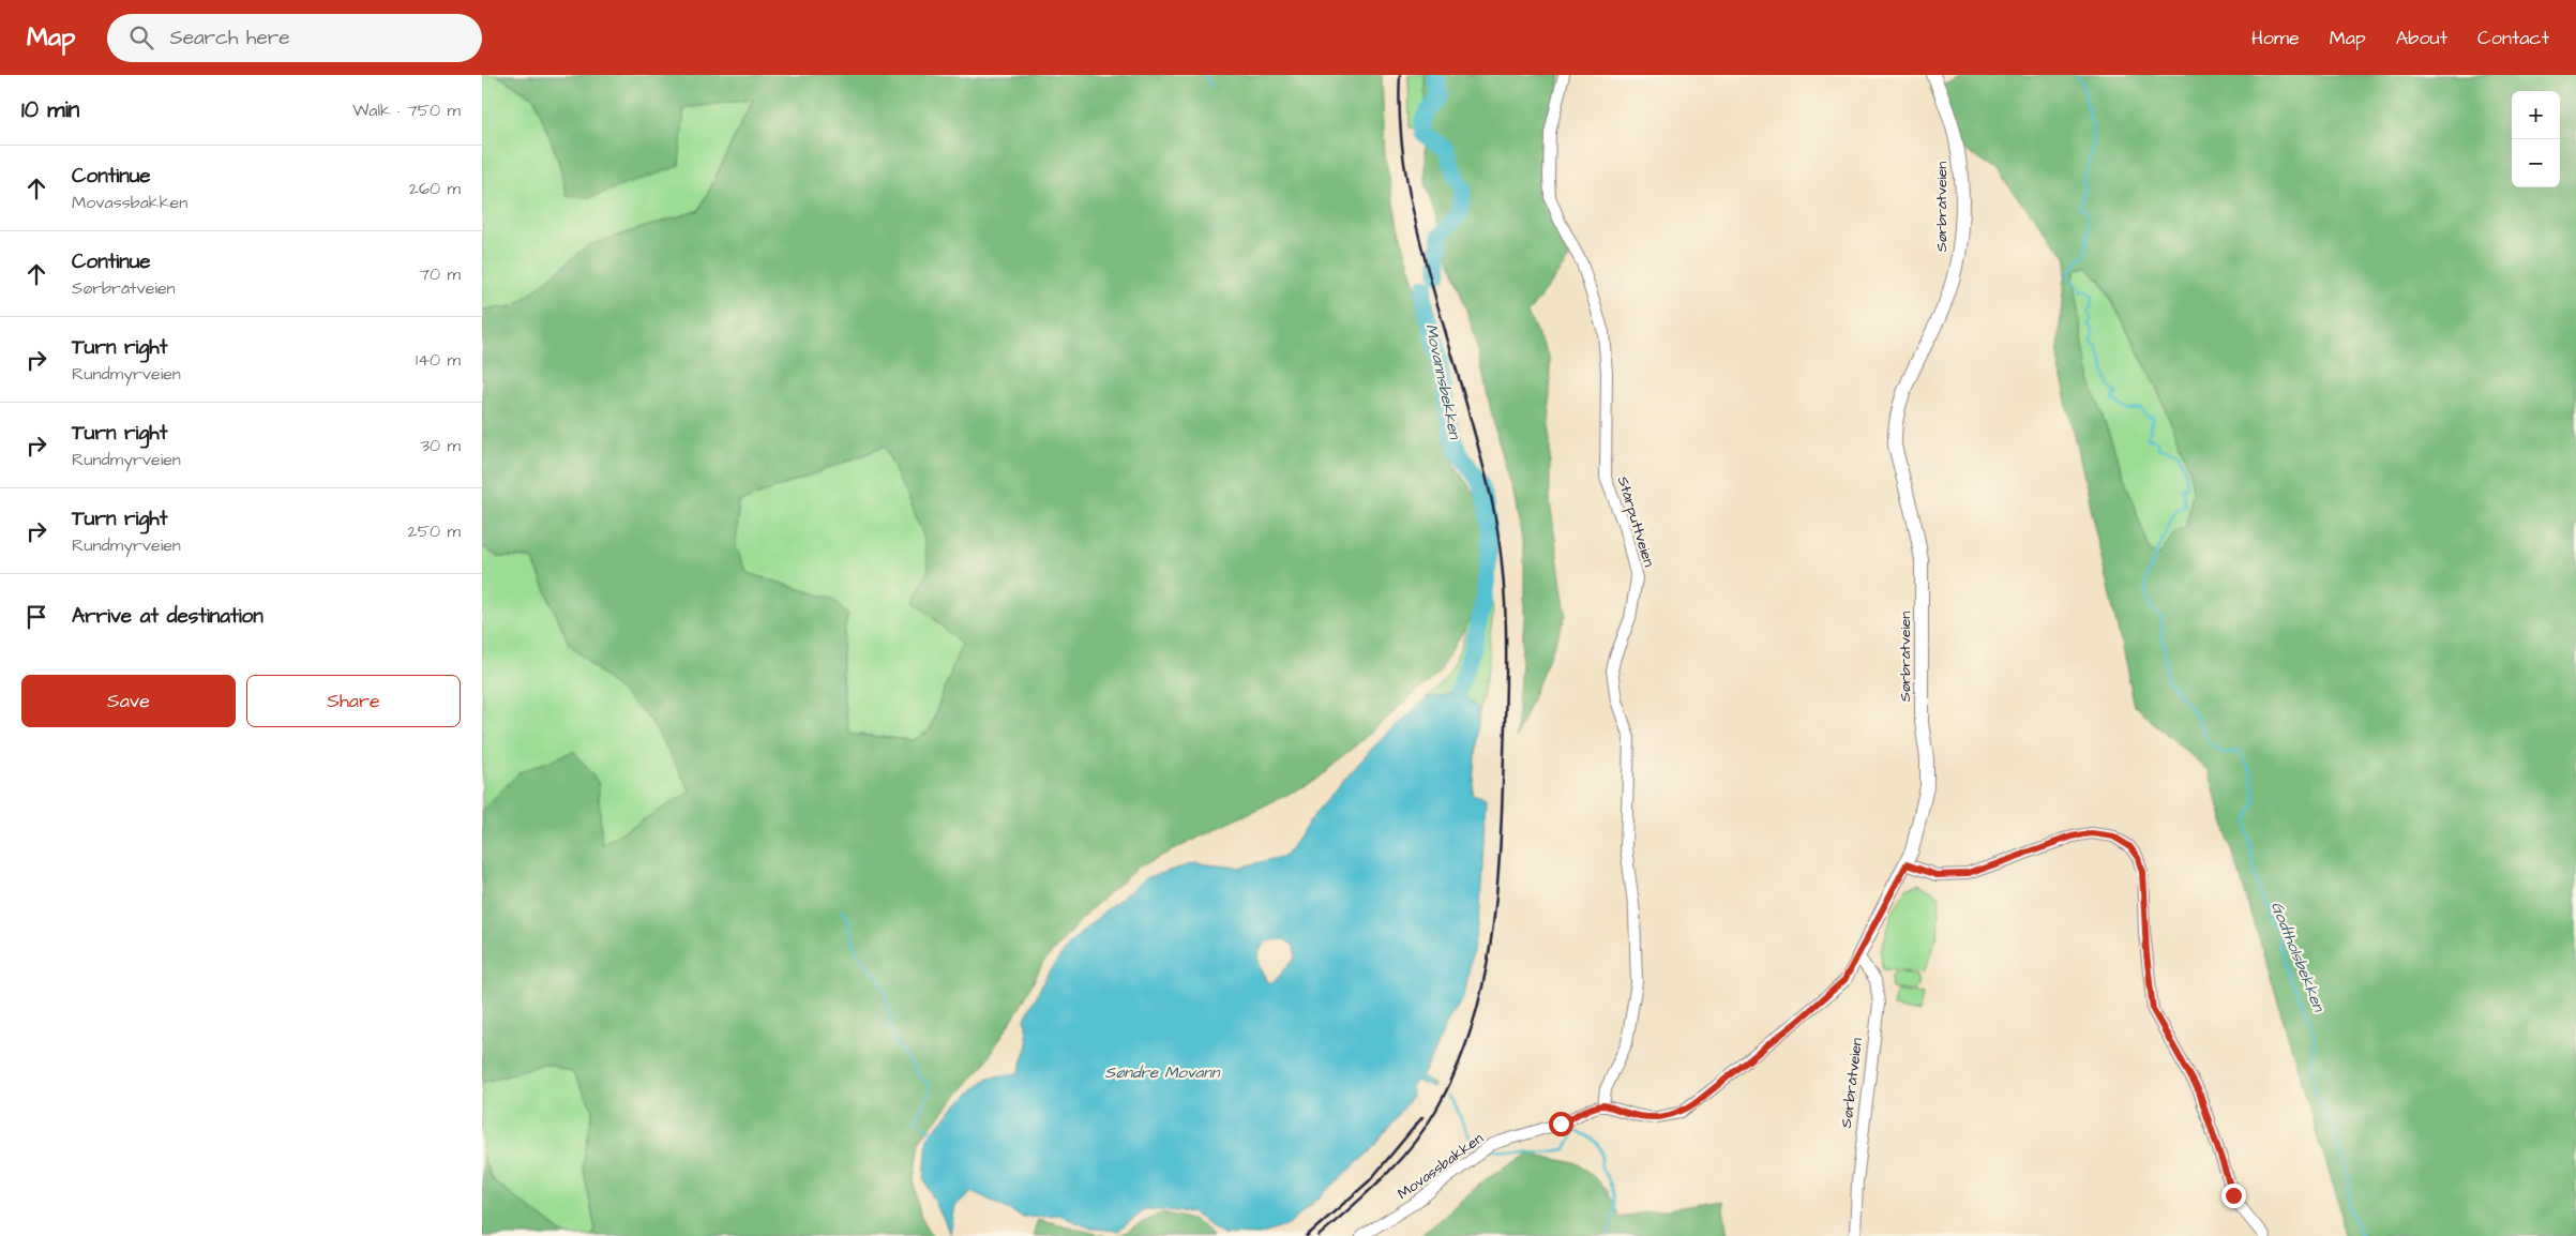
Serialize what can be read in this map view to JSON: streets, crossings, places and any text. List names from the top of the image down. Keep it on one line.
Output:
{"streets":{"street":["Sørbråtveien","Stårputtveien","Movassbakken"]},"crossings":[["Stårputtveien","Movassbakken"]],"water":["Movannsbekken","Godtholsbekken","Søndre Movann"],"page":{"header":"Map","search":"Search here","nav":["Home","Map","About","Contact"],"heading":["10 min","Walk · 750 m"],"map_buttons":["+","−"],"list":[["Continue","Movassbakken","260 m"],["Continue","Sørbråtveien","70 m"],["Turn right","Rundmyrveien","140 m"],["Turn right","Rundmyrveien","30 m"],["Turn right","Rundmyrveien","250 m"],"Arrive at destination"],"buttons":["Save","Share"]}}
